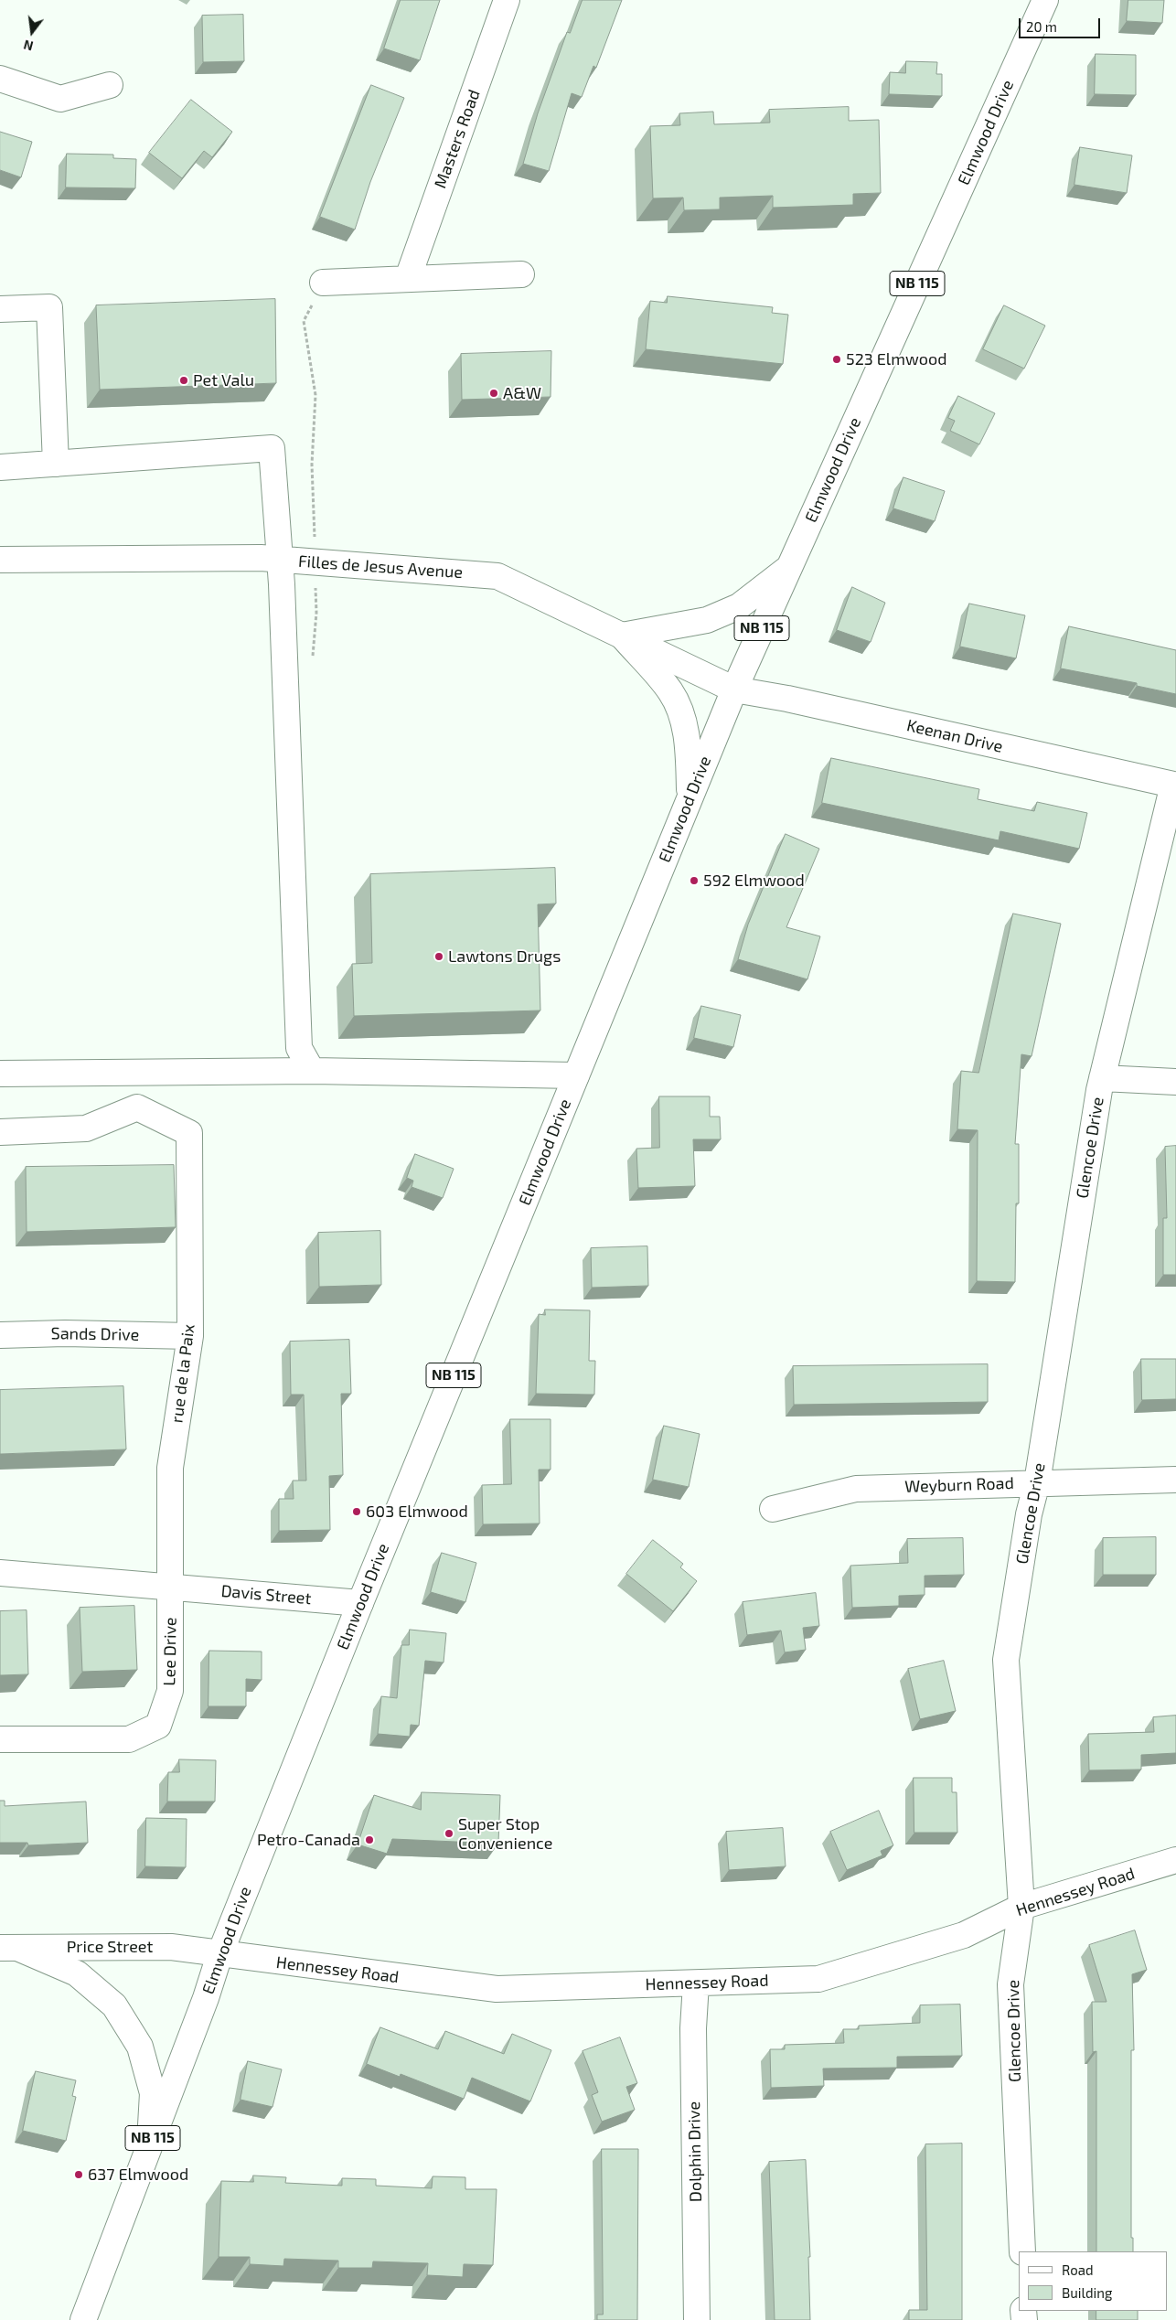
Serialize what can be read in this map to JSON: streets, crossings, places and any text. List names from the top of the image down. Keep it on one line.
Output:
{"streets":{"street":["Elmwood Drive","Masters Road","NB 115","Filles de Jesus Avenue","Keenan Drive","Glencoe Drive","Sands Drive","rue de la Paix","Weyburn Road","Davis Street","Lee Drive","Hennessey Road","Price Street","Dolphin Drive"]},"crossings":[["Elmwood Drive","Filles de Jesus Avenue"],["Elmwood Drive","Keenan Drive"],["Elmwood Drive","Davis Street"],["Elmwood Drive","Hennessey Road"],["Elmwood Drive","Price Street"],["Filles de Jesus Avenue","Keenan Drive"],["Keenan Drive","Glencoe Drive"],["Glencoe Drive","Weyburn Road"],["Glencoe Drive","Hennessey Road"],["Sands Drive","rue de la Paix"],["rue de la Paix","Davis Street"],["rue de la Paix","Lee Drive"],["Davis Street","Lee Drive"],["Hennessey Road","Price Street"],["Hennessey Road","Dolphin Drive"]],"places":["523 Elmwood","Pet Valu","A&W","592 Elmwood","Lawtons Drugs","603 Elmwood","Super Stop Convenience","Petro-Canada","637 Elmwood"],"legend":["Road","Building"],"scale_bar":"20 m","north":"bottom"}
